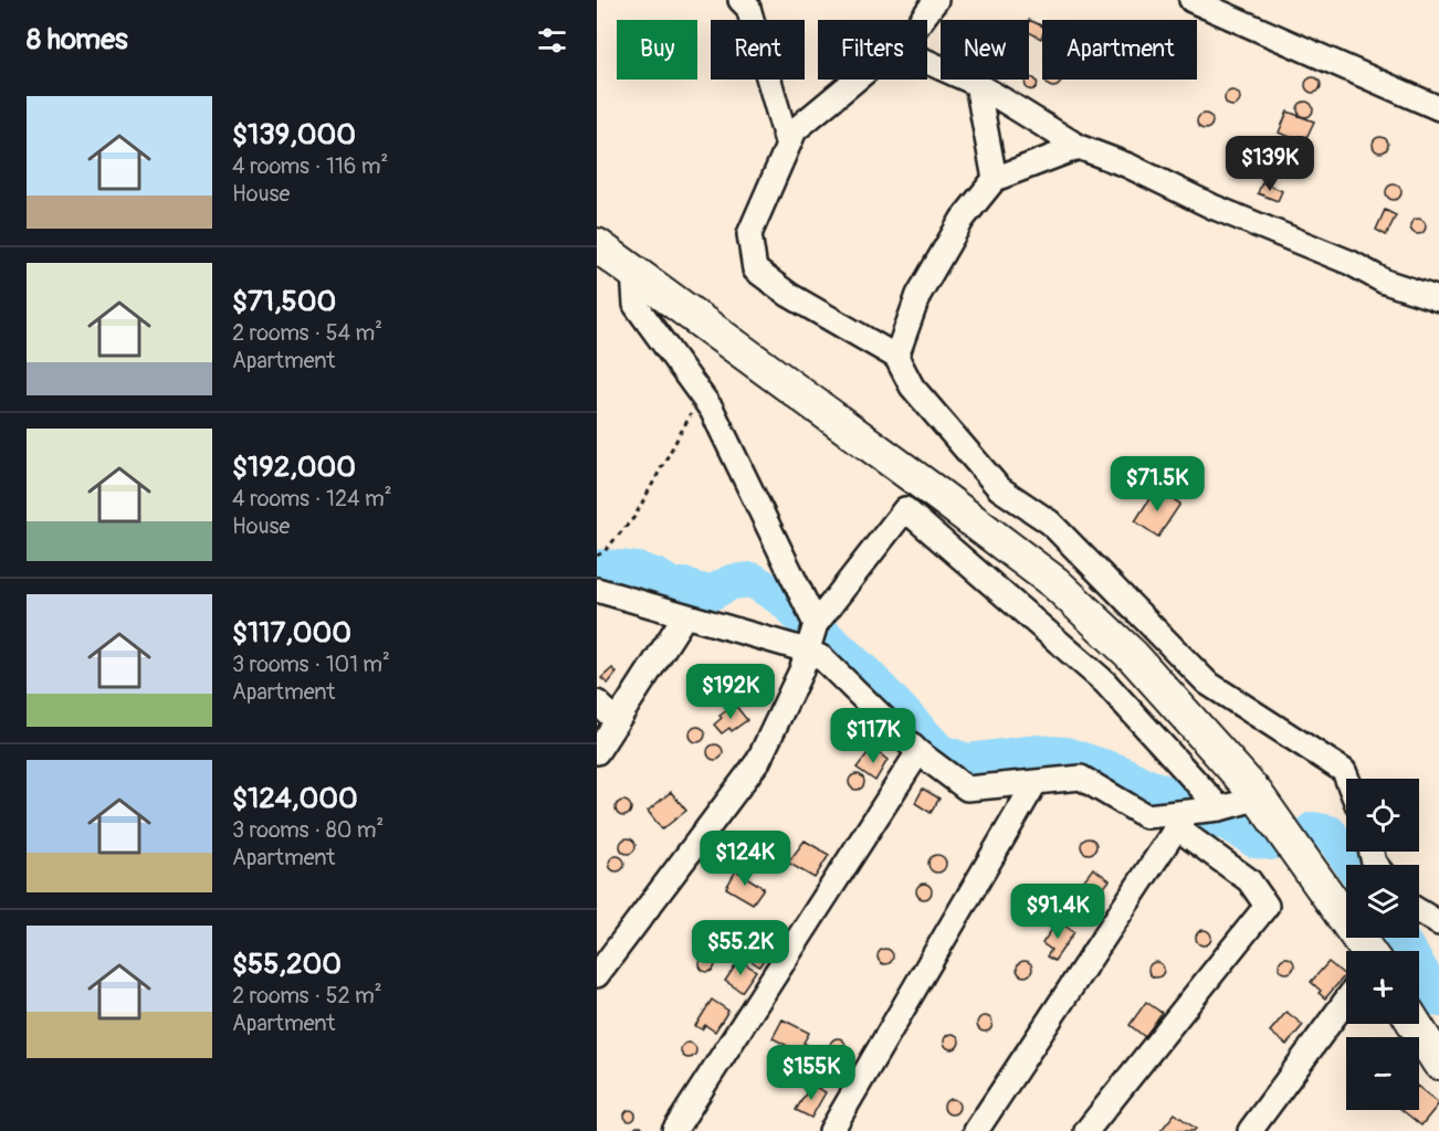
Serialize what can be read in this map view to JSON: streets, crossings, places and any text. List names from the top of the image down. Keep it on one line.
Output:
{"page":{"heading":"8 homes","chip":["Buy","Rent","Filters","New","Apartment"],"list":[{"name":"$139,000","note":"4 rooms · 116 m² · House"},{"name":"$71,500","note":"2 rooms · 54 m² · Apartment"},{"name":"$192,000","note":"4 rooms · 124 m² · House"},{"name":"$117,000","note":"3 rooms · 101 m² · Apartment"},{"name":"$124,000","note":"3 rooms · 80 m² · Apartment"},{"name":"$55,200","note":"2 rooms · 52 m² · Apartment"}],"price":["$139K","$71.5K","$192K","$117K","$124K","$91.4K","$55.2K","$155K"],"map_buttons":["+","−"]}}
